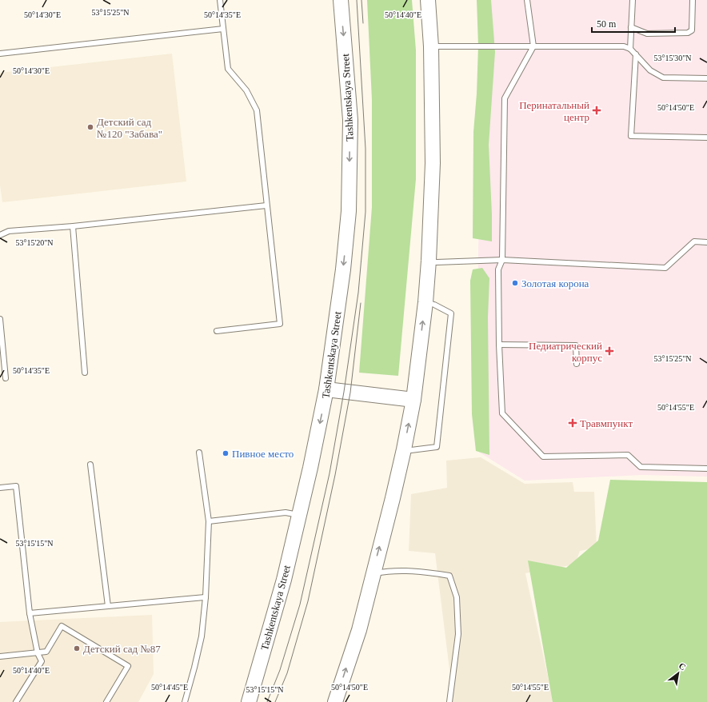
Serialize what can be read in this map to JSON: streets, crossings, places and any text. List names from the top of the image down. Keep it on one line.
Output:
{"streets":{"main road":["Tashkentskaya Street"]},"places":{"health":["Перинатальный центр","Педиатрический корпус","Травмпункт"],"other":["Детский сад №120 \"Забава\"","Золотая корона","Пивное место","Детский сад №87"]},"scale_bar":"50 m","north":"top right","coordinates":["53°15'25\"N","50°14'30\"E","50°14'35\"E","50°14'40\"E","53°15'30\"N","50°14'50\"E","53°15'20\"N","50°14'55\"E","53°15'15\"N","50°14'45\"E"]}
